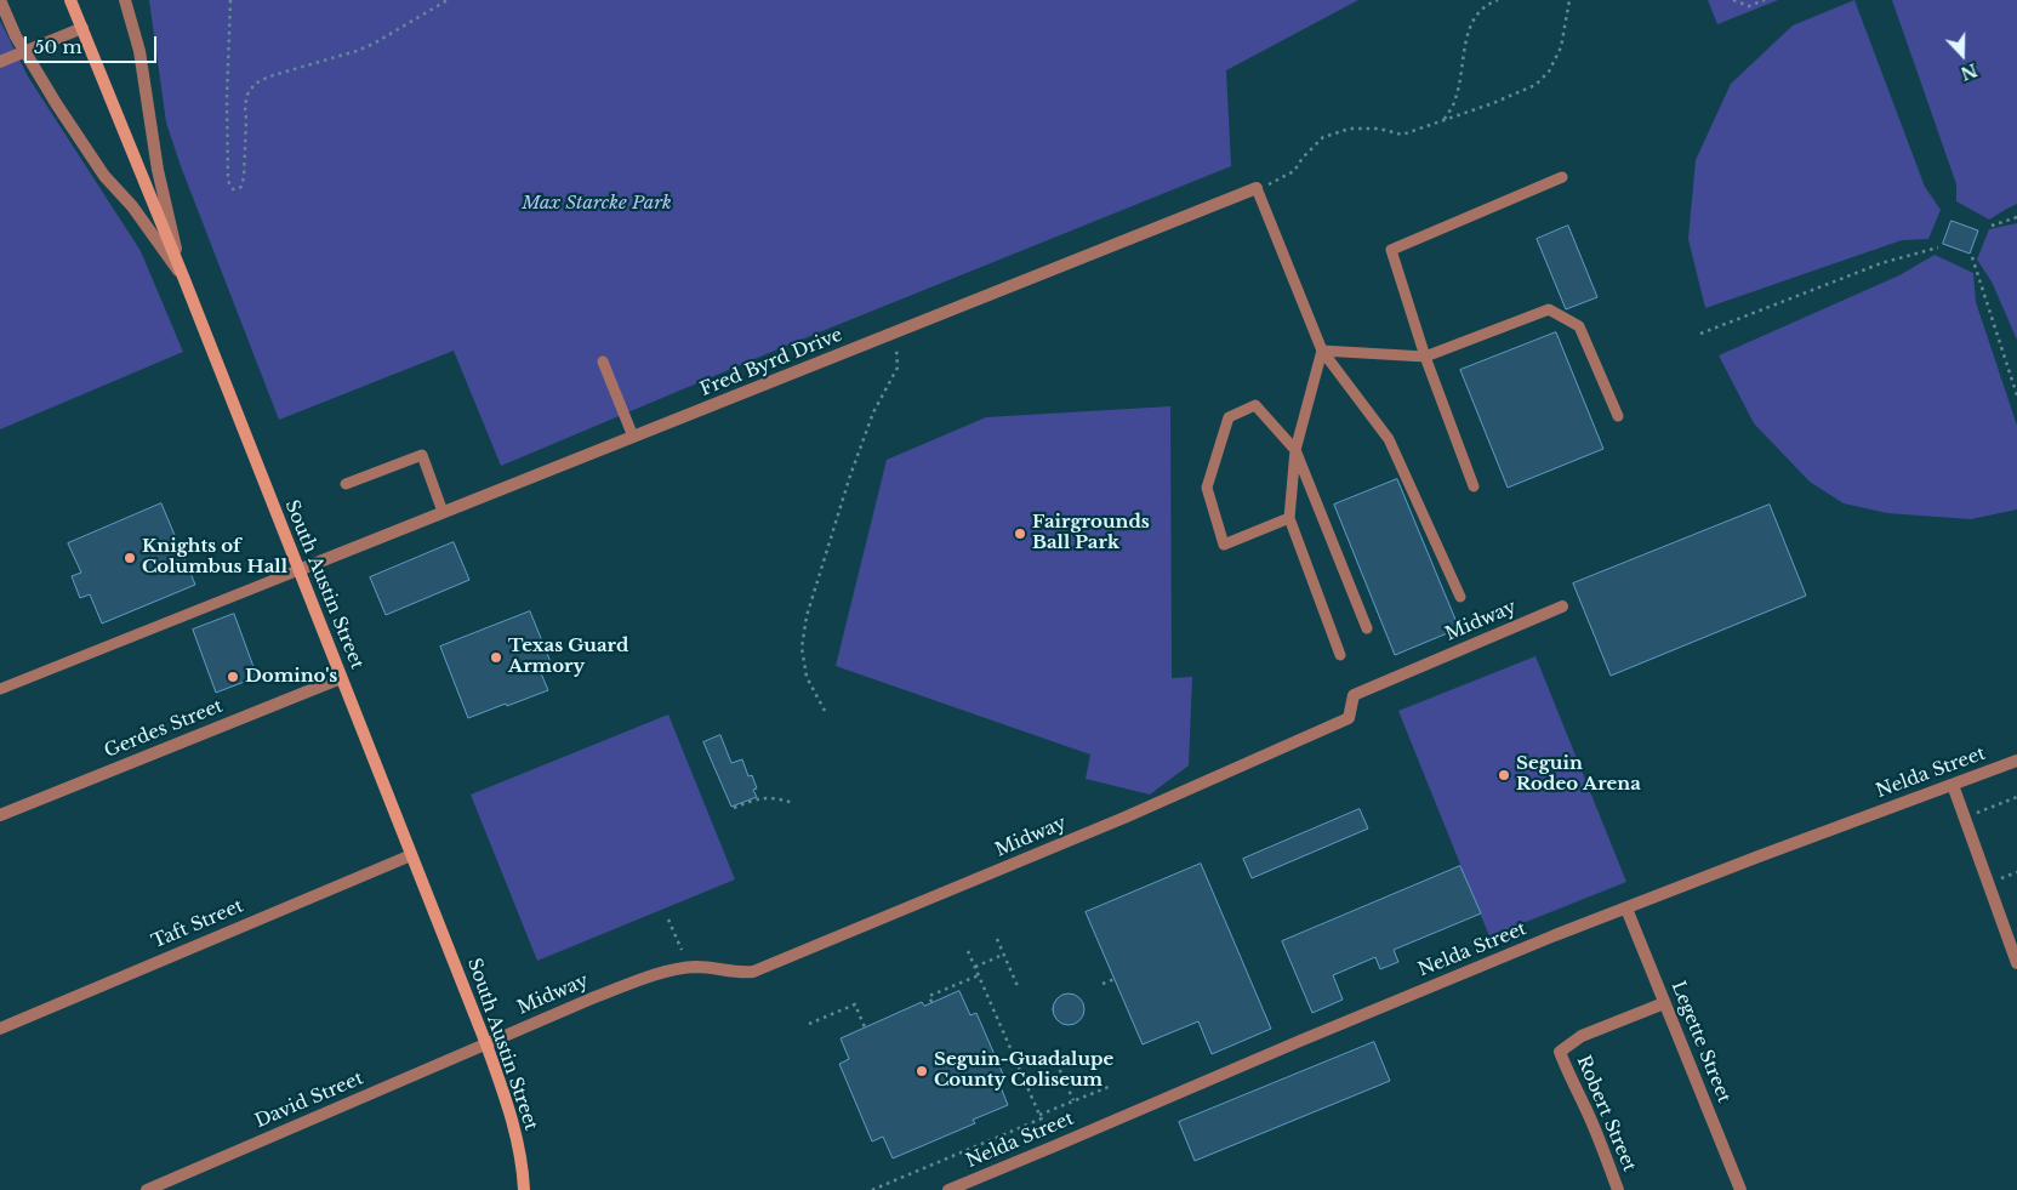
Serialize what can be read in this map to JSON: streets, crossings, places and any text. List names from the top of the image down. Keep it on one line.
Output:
{"streets":{"main road":["South Austin Street"],"street":["Fred Byrd Drive","Midway","Gerdes Street","Nelda Street","Taft Street","Legette Street","David Street","Robert Street"]},"crossings":[["Fred Byrd Drive","South Austin Street"],["South Austin Street","Midway"],["South Austin Street","Gerdes Street"],["South Austin Street","Taft Street"],["South Austin Street","David Street"],["Midway","David Street"],["Nelda Street","Legette Street"],["Legette Street","Robert Street"]],"parks":["Max Starcke Park"],"places":["Fairgrounds Ball Park","Knights of Columbus Hall","Texas Guard Armory","Domino's","Seguin Rodeo Arena","Seguin-Guadalupe County Coliseum"],"scale_bar":"50 m","north":"bottom"}
